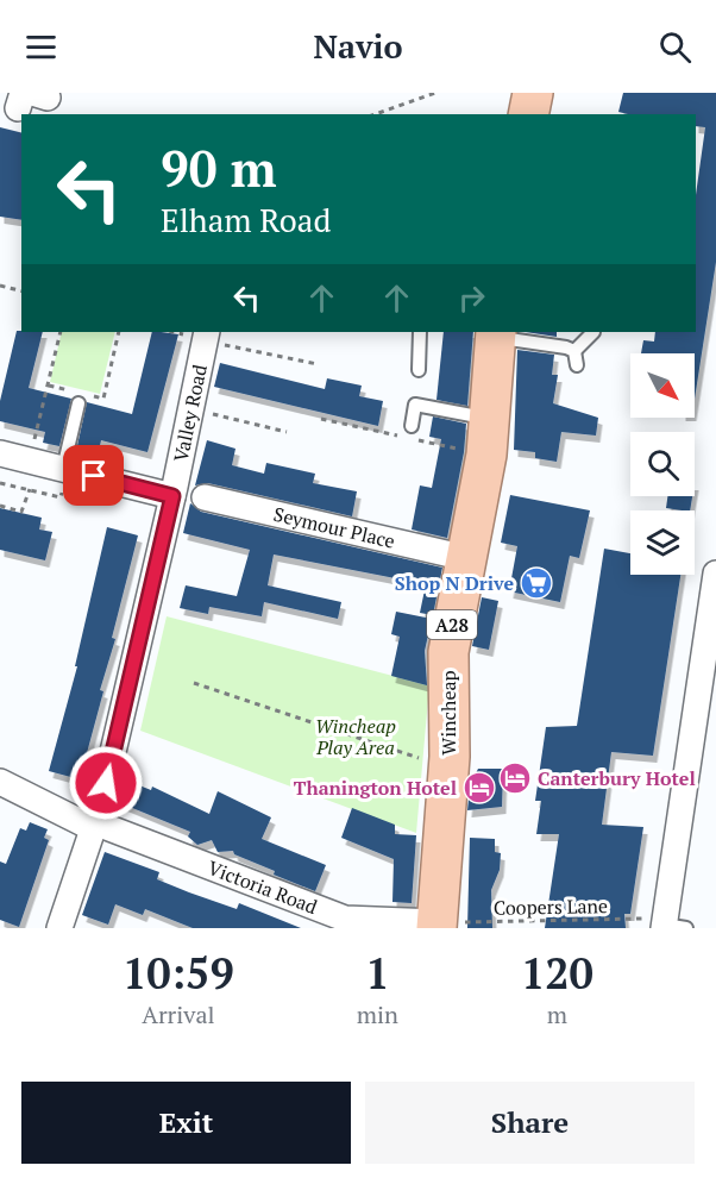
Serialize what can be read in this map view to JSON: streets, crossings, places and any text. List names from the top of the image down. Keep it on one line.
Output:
{"streets":{"highway":["A28","Wincheap"],"street":["Valley Road","Seymour Place","Victoria Road"],"path":["Coopers Lane"]},"crossings":[["Valley Road","Victoria Road"],["Seymour Place","Wincheap"],["Wincheap","Victoria Road"],["Wincheap","Coopers Lane"],["Victoria Road","Coopers Lane"]],"parks":["Wincheap Play Area"],"places":{"supermarket":["Shop N Drive"],"hotel":["Canterbury Hotel","Thanington Hotel"]},"north":"bottom right","page":{"header":"Navio","turn":["90 m","Elham Road"],"eta":["10:59","Arrival","1","min","120","m"],"buttons":["Exit","Share"]}}
